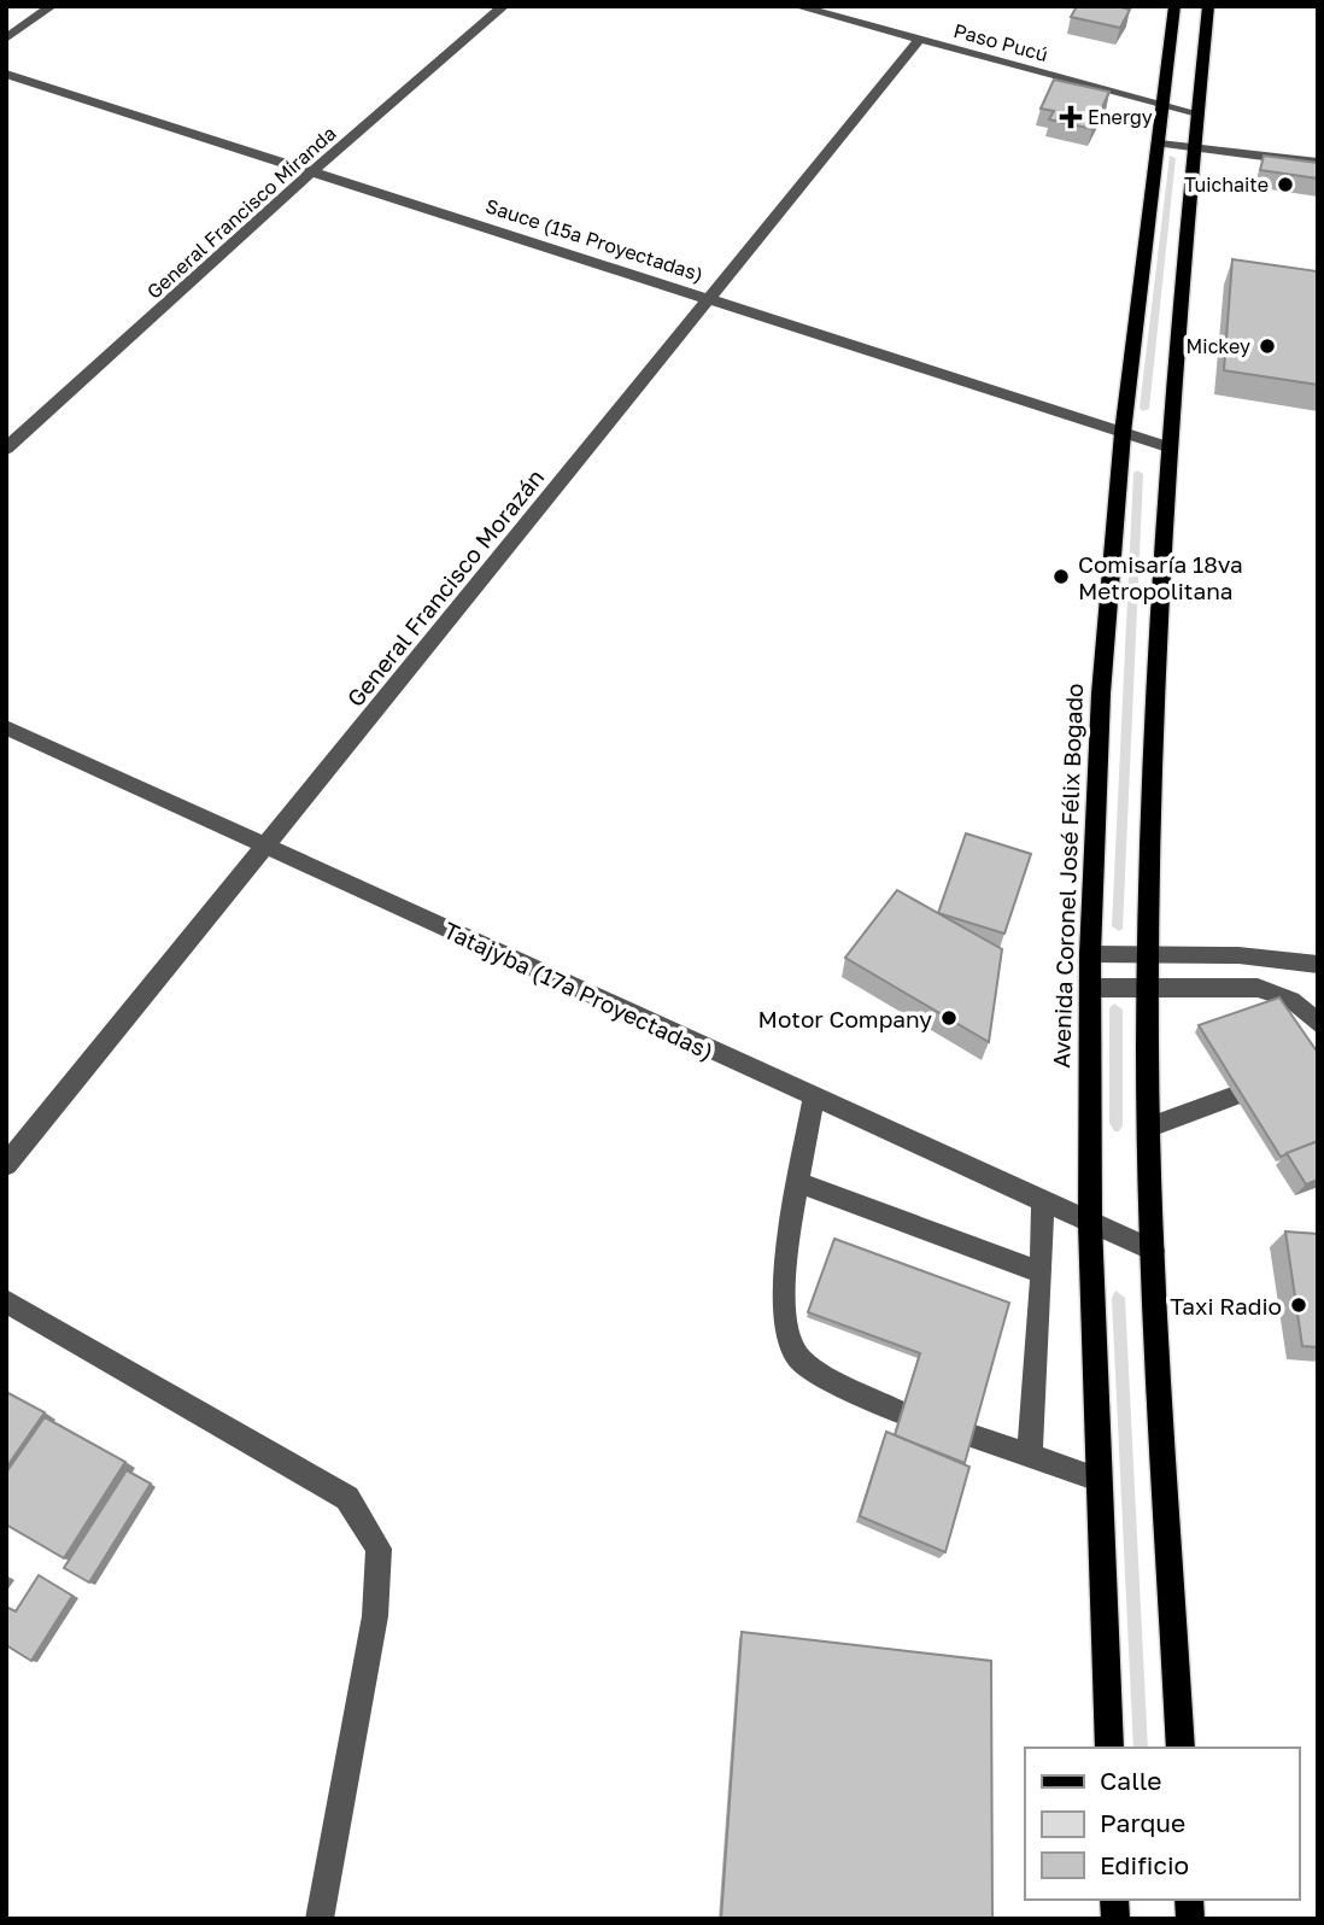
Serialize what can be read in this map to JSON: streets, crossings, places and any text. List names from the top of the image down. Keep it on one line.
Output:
{"streets":{"main road":["Avenida Coronel José Félix Bogado"],"street":["Paso Pucú","General Francisco Miranda","Sauce (15ª Proyectadas)","General Francisco Morazán","Tatajyba (17ª Proyectadas)"]},"crossings":[["Paso Pucú","General Francisco Morazán"],["Paso Pucú","Avenida Coronel José Félix Bogado"],["General Francisco Miranda","Sauce (15ª Proyectadas)"],["Sauce (15ª Proyectadas)","General Francisco Morazán"],["Sauce (15ª Proyectadas)","Avenida Coronel José Félix Bogado"],["General Francisco Morazán","Tatajyba (17ª Proyectadas)"],["Avenida Coronel José Félix Bogado","Tatajyba (17ª Proyectadas)"]],"places":{"health":["Energy"],"other":["Tuichaite","Mickey","Comisaría 18va Metropolitana","Motor Company","Taxi Radio"]},"legend":["Calle","Parque","Edificio"]}
